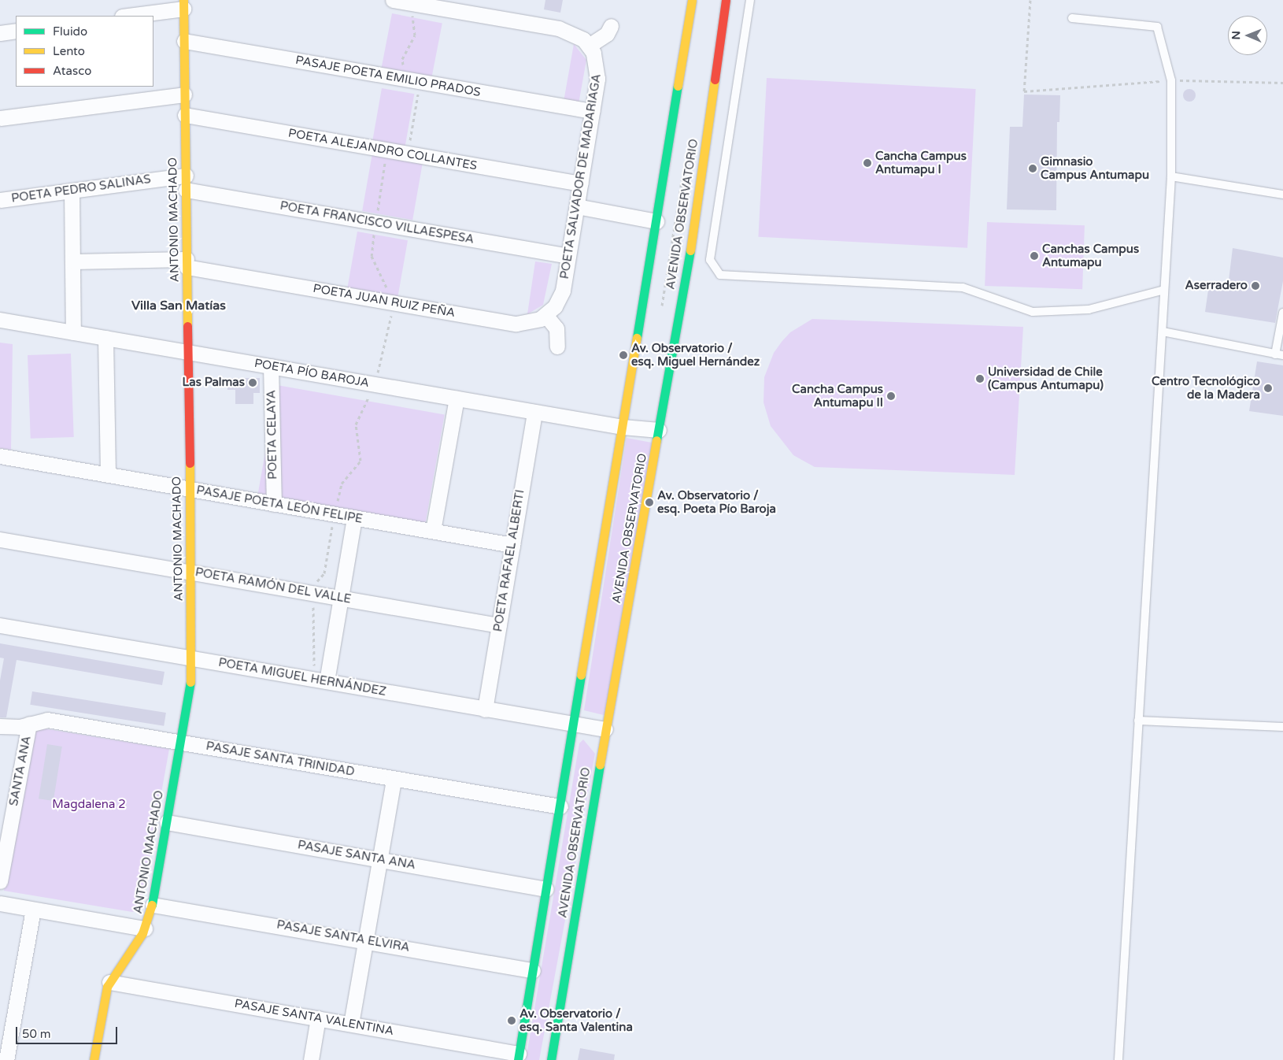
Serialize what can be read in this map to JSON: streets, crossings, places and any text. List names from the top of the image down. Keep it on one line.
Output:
{"streets":{"main road":["AVENIDA OBSERVATORIO","ANTONIO MACHADO"],"street":["PASAJE POETA EMILIO PRADOS","POETA ALEJANDRO COLLANTES","POETA SALVADOR DE MADARIAGA","POETA PEDRO SALINAS","POETA FRANCISCO VILLAESPESA","POETA JUAN RUIZ PEÑA","POETA PÍO BAROJA","POETA CELAYA","PASAJE POETA LEÓN FELIPE","POETA RAFAEL ALBERTI","POETA RAMÓN DEL VALLE","POETA MIGUEL HERNÁNDEZ","PASAJE SANTA TRINIDAD","SANTA ANA","PASAJE SANTA ANA","PASAJE SANTA ELVIRA","PASAJE SANTA VALENTINA"]},"crossings":[["PASAJE POETA EMILIO PRADOS","POETA SALVADOR DE MADARIAGA"],["PASAJE POETA EMILIO PRADOS","ANTONIO MACHADO"],["POETA ALEJANDRO COLLANTES","POETA SALVADOR DE MADARIAGA"],["POETA ALEJANDRO COLLANTES","ANTONIO MACHADO"],["POETA SALVADOR DE MADARIAGA","POETA FRANCISCO VILLAESPESA"],["POETA SALVADOR DE MADARIAGA","POETA JUAN RUIZ PEÑA"],["POETA PEDRO SALINAS","ANTONIO MACHADO"],["POETA PEDRO SALINAS","POETA FRANCISCO VILLAESPESA"],["AVENIDA OBSERVATORIO","POETA PÍO BAROJA"],["AVENIDA OBSERVATORIO","POETA MIGUEL HERNÁNDEZ"],["AVENIDA OBSERVATORIO","PASAJE SANTA TRINIDAD"],["AVENIDA OBSERVATORIO","PASAJE SANTA ANA"],["AVENIDA OBSERVATORIO","PASAJE SANTA ELVIRA"],["AVENIDA OBSERVATORIO","PASAJE SANTA VALENTINA"],["ANTONIO MACHADO","POETA FRANCISCO VILLAESPESA"],["ANTONIO MACHADO","POETA JUAN RUIZ PEÑA"],["ANTONIO MACHADO","POETA PÍO BAROJA"],["ANTONIO MACHADO","PASAJE POETA LEÓN FELIPE"],["ANTONIO MACHADO","POETA RAMÓN DEL VALLE"],["ANTONIO MACHADO","POETA MIGUEL HERNÁNDEZ"],["ANTONIO MACHADO","PASAJE SANTA TRINIDAD"],["ANTONIO MACHADO","PASAJE SANTA ANA"],["ANTONIO MACHADO","PASAJE SANTA ELVIRA"],["ANTONIO MACHADO","PASAJE SANTA VALENTINA"],["POETA PÍO BAROJA","POETA CELAYA"],["POETA PÍO BAROJA","POETA RAFAEL ALBERTI"],["POETA CELAYA","PASAJE POETA LEÓN FELIPE"],["PASAJE POETA LEÓN FELIPE","POETA RAFAEL ALBERTI"],["POETA RAFAEL ALBERTI","POETA RAMÓN DEL VALLE"],["POETA RAFAEL ALBERTI","POETA MIGUEL HERNÁNDEZ"],["PASAJE SANTA TRINIDAD","SANTA ANA"]],"districts":["Villa San Matías"],"parks":["Magdalena 2"],"places":["Cancha Campus Antumapu I","Gimnasio Campus Antumapu","Canchas Campus Antumapu","Aserradero","Av. Observatorio / esq. Miguel Hernández","Universidad de Chile (Campus Antumapu)","Las Palmas","Centro Tecnológico de la Madera","Cancha Campus Antumapu II","Av. Observatorio / esq. Poeta Pío Baroja","Av. Observatorio / esq. Santa Valentina"],"legend":["Fluido","Lento","Atasco"],"scale_bar":"50 m","north":"left"}
